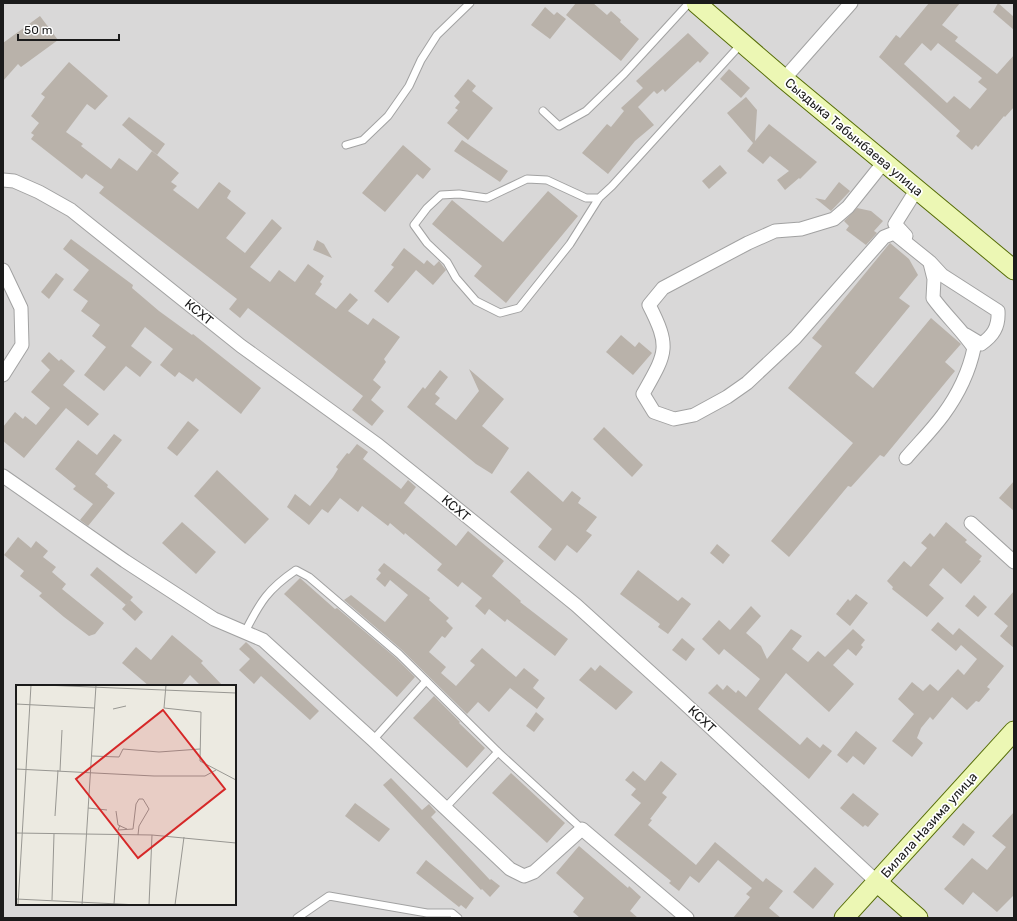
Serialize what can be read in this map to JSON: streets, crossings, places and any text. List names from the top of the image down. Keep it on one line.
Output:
{"streets":{"street":["Сыздыка Табынбаева улица","КСХТ","Билала Назима улица"]},"crossings":[["КСХТ","Билала Назима улица"]],"scale_bar":"50 m"}
